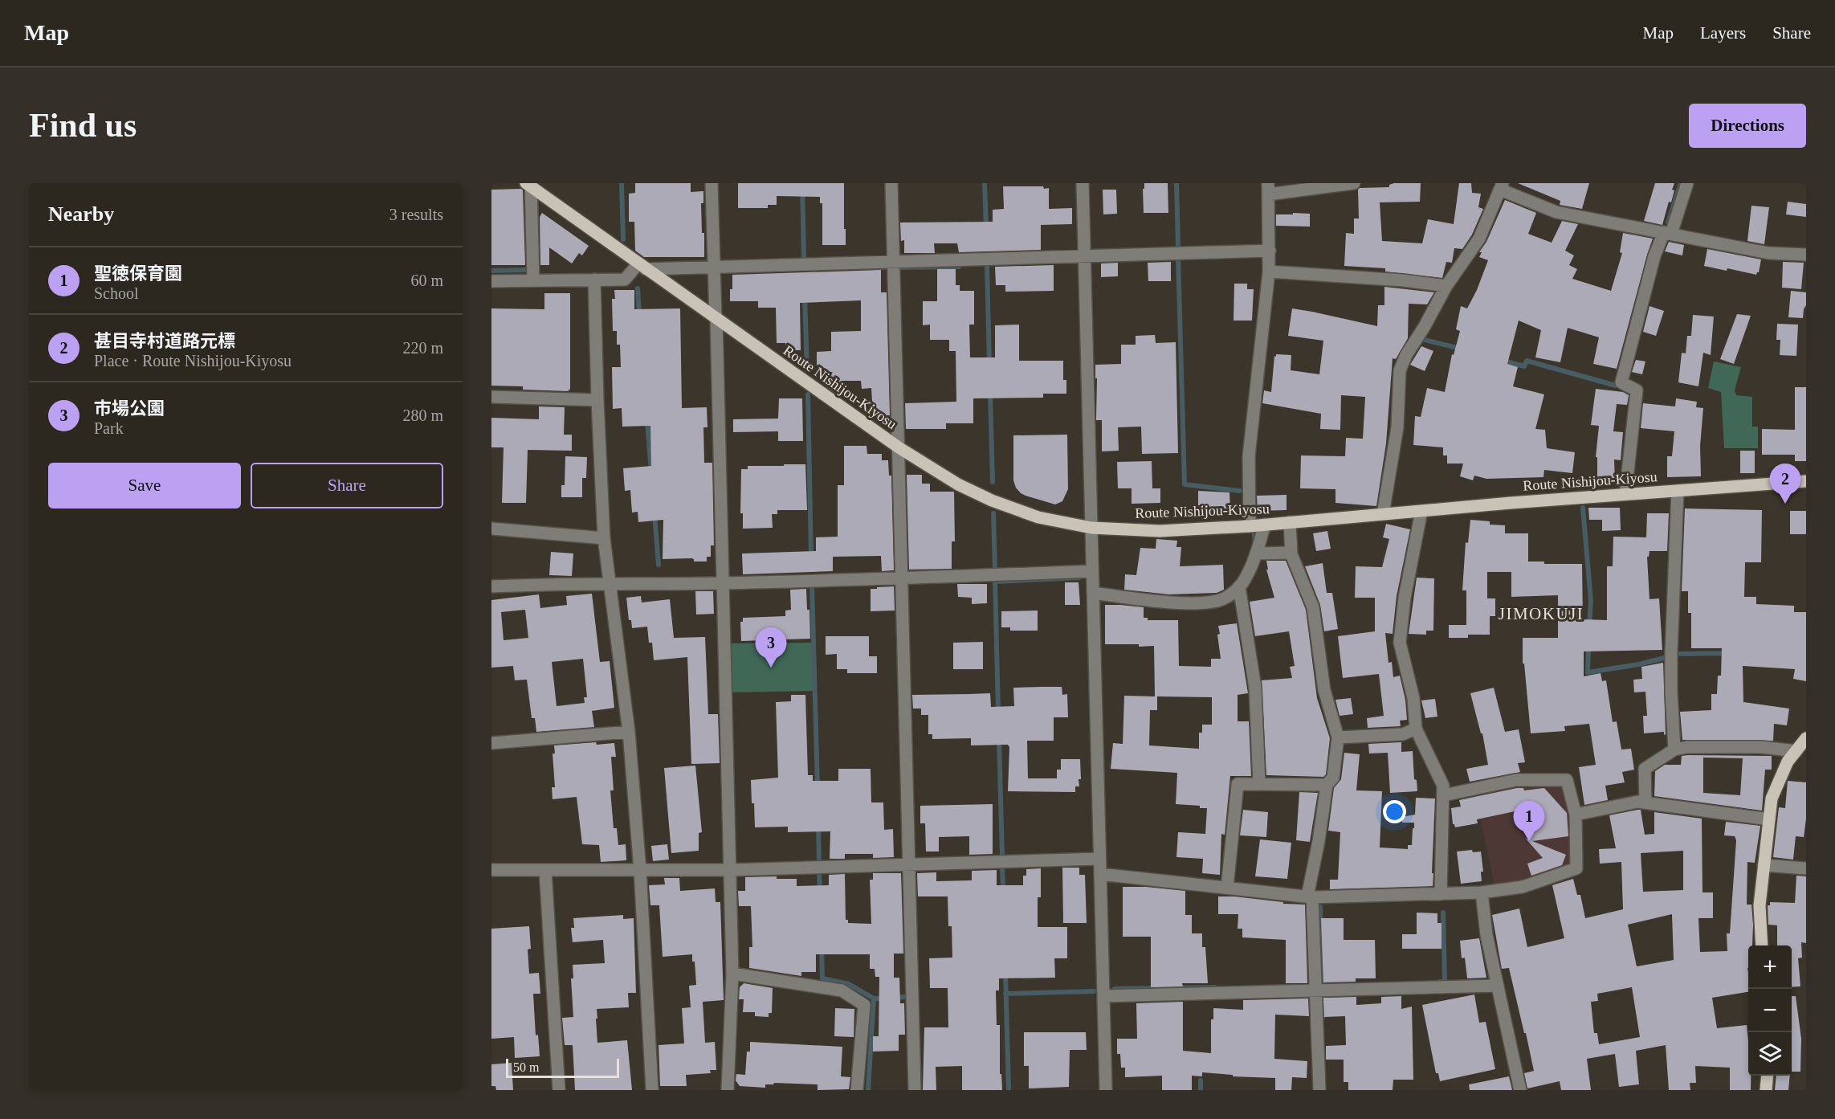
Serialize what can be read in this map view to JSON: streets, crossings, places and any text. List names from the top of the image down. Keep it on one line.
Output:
{"streets":{"main road":["Route Nishijou-Kiyosu"]},"districts":["JIMOKUJI"],"scale_bar":"50 m","page":{"header":"Map","nav":["Map","Layers","Share"],"buttons":["Directions",["Save","Share"]],"title":"Find us","heading":["Nearby","3 results"],"list":[{"mark":"1","name":"聖徳保育園","note":"School","value":"60 m"},{"mark":"2","name":"甚目寺村道路元標","note":"Place · Route Nishijou-Kiyosu","value":"220 m"},{"mark":"3","name":"市場公園","note":"Park","value":"280 m"}],"pins":["2","3","1"],"map_buttons":["+","−"],"scale":"50 m"}}
